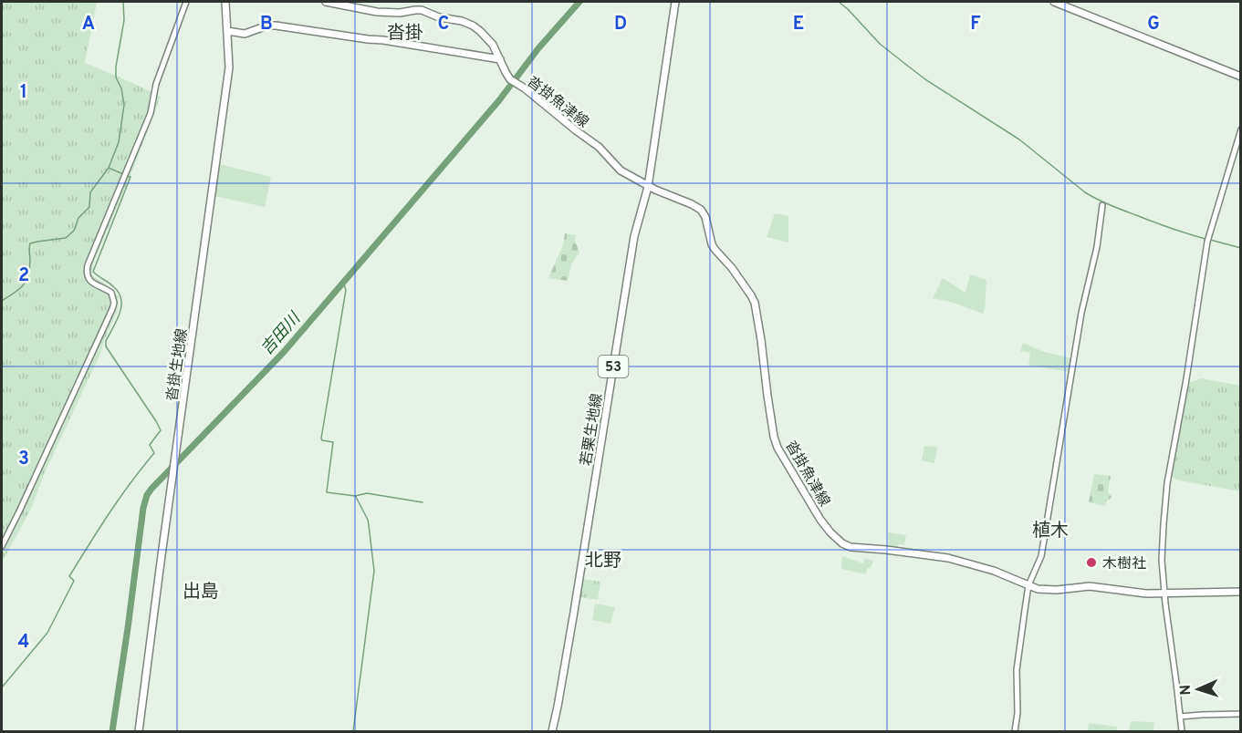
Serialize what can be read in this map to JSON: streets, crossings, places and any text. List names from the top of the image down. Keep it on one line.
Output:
{"streets":{"main road":["沓掛魚津線","沓掛生地線","53","若栗生地線"]},"crossings":[["沓掛魚津線","若栗生地線"]],"districts":["沓掛","植木","北野","出島"],"water":["吉田川"],"places":["木樹社"],"north":"left","grid":{"columns":["A","B","C","D","E","F","G"],"rows":["1","2","3","4"]}}
